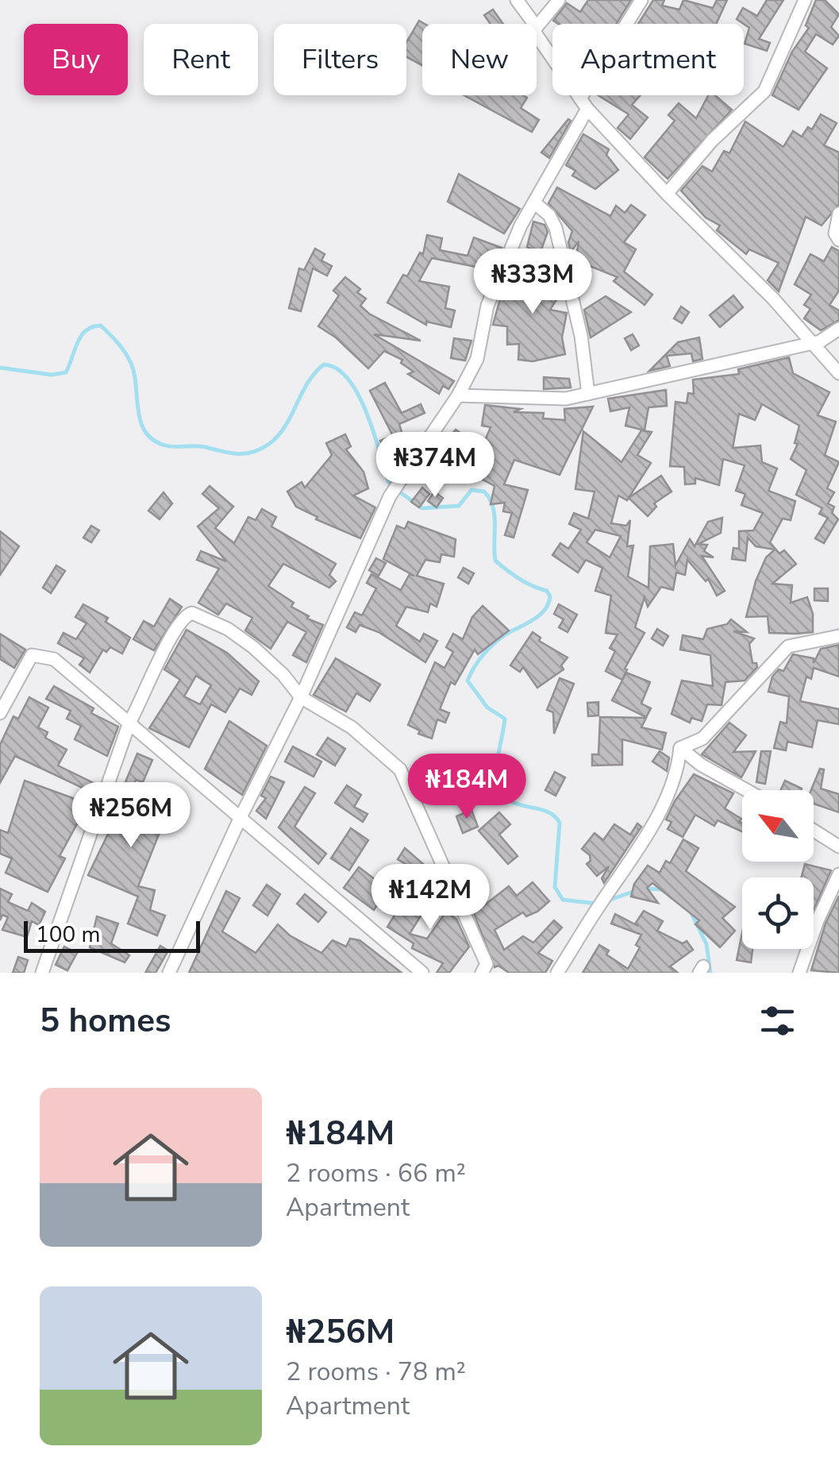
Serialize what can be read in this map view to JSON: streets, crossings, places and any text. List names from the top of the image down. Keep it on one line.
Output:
{"scale_bar":"100 m","north":"top left","page":{"chip":["Buy","Rent","Filters","New","Apartment"],"price":["₦333M","₦374M","₦184M","₦256M","₦142M"],"scale":"100 m","heading":"5 homes","list":[{"name":"₦184M","note":"2 rooms · 66 m² · Apartment"},{"name":"₦256M","note":"2 rooms · 78 m² · Apartment"}]}}
